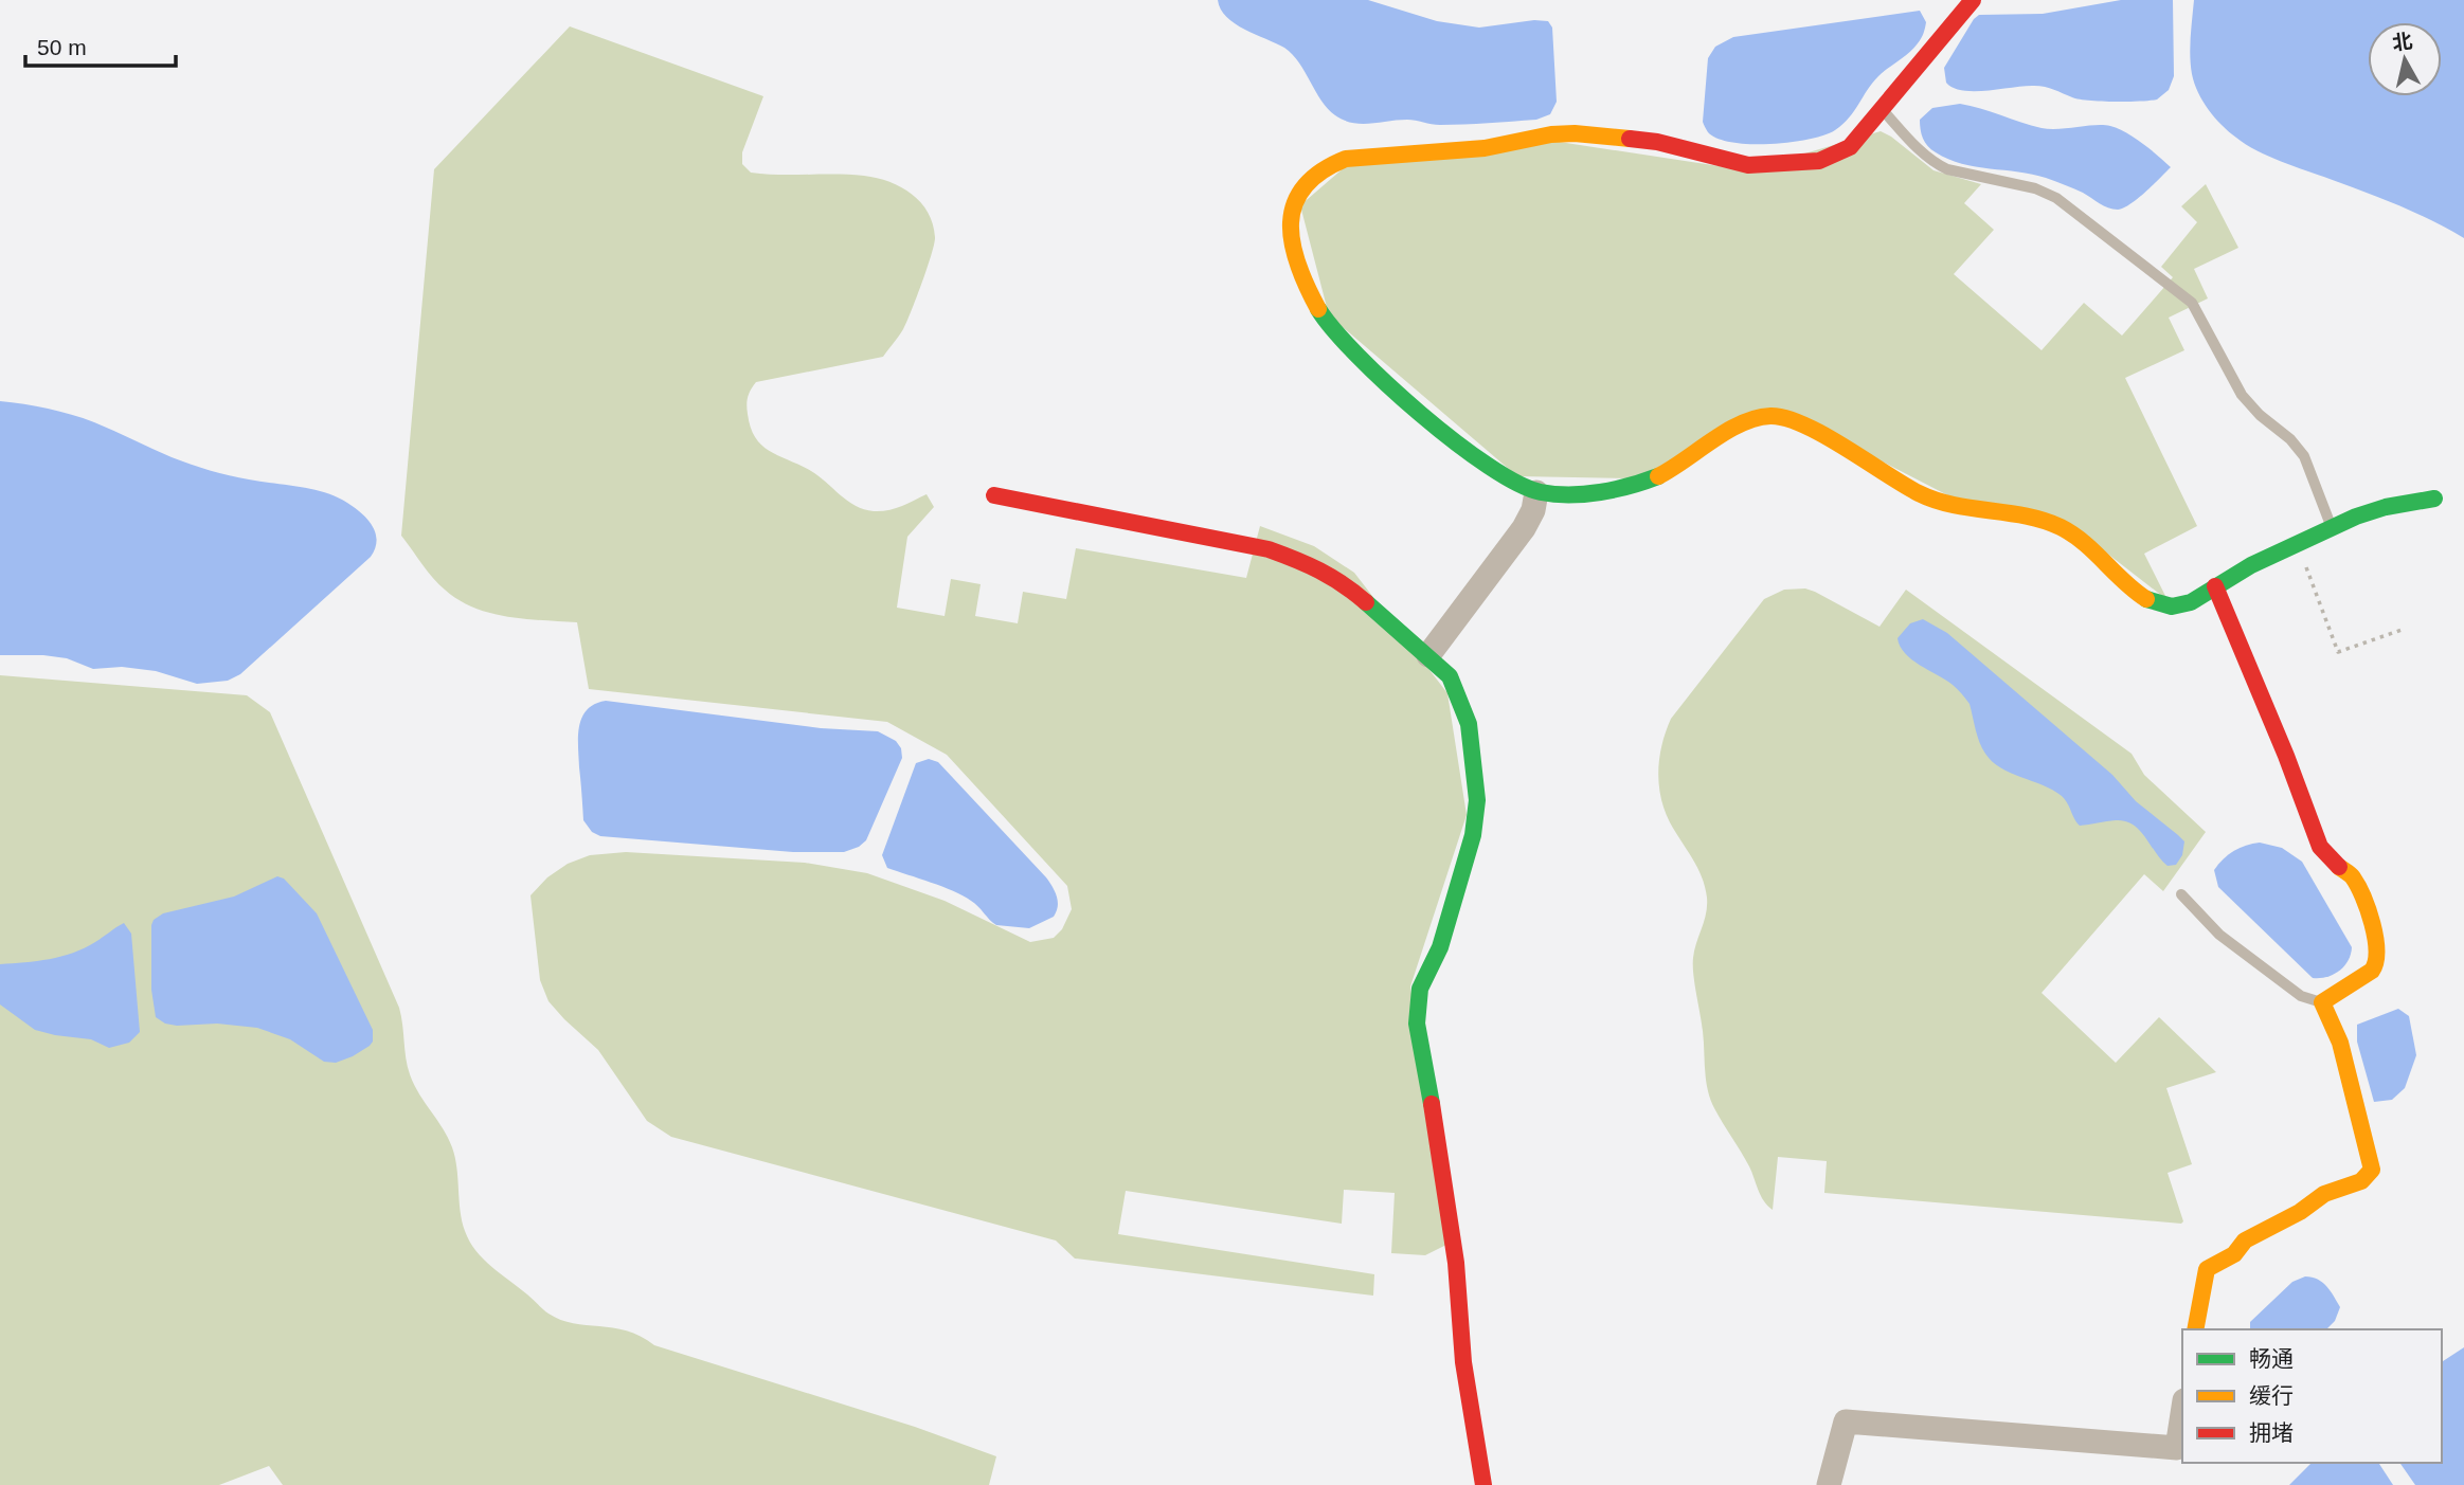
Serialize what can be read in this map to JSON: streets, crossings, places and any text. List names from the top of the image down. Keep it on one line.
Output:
{"legend":["畅通","缓行","拥堵"],"scale_bar":"50 m","north":"top"}
